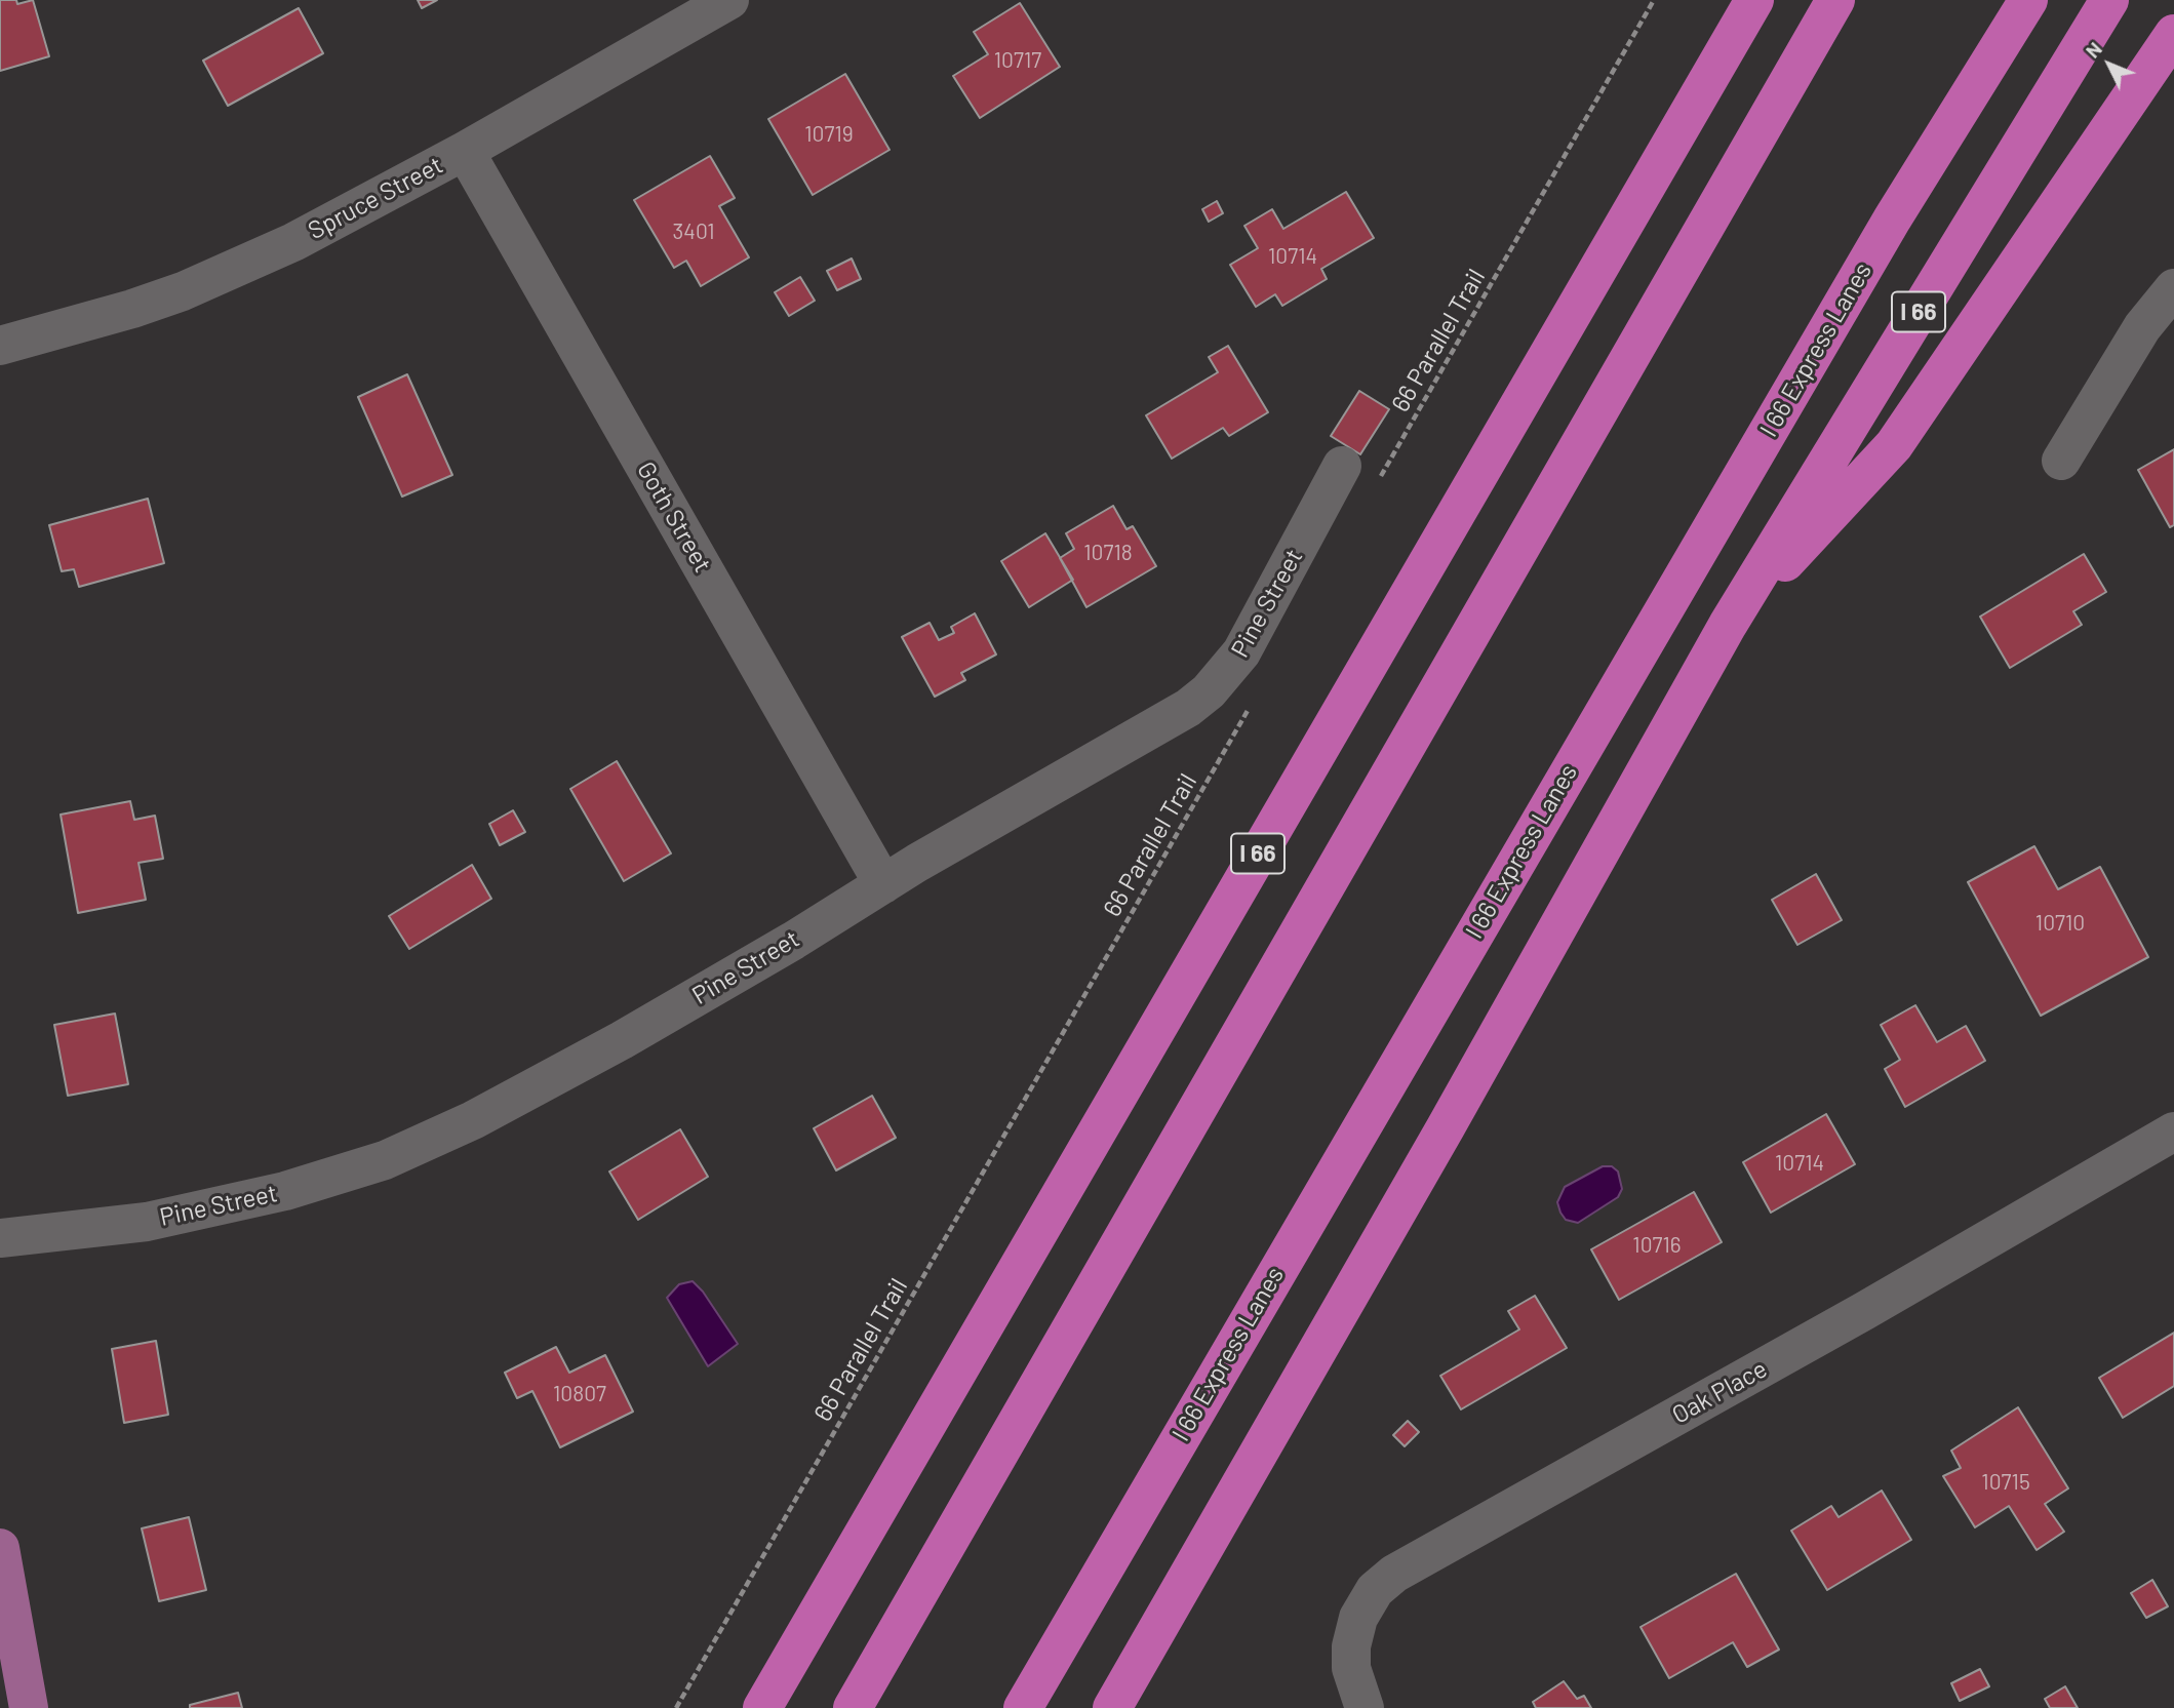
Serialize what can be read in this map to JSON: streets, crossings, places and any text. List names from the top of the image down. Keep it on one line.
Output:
{"streets":{"highway":["I 66","I 66 Express Lanes"],"street":["Spruce Street","Goth Street","Pine Street","Oak Place"],"path":["66 Parallel Trail"]},"crossings":[["Spruce Street","Goth Street"],["Goth Street","Pine Street"]],"house_numbers":["10717","10719","3401","10714","10718","10710","10714","10716","10807","10715"],"north":"top left"}
